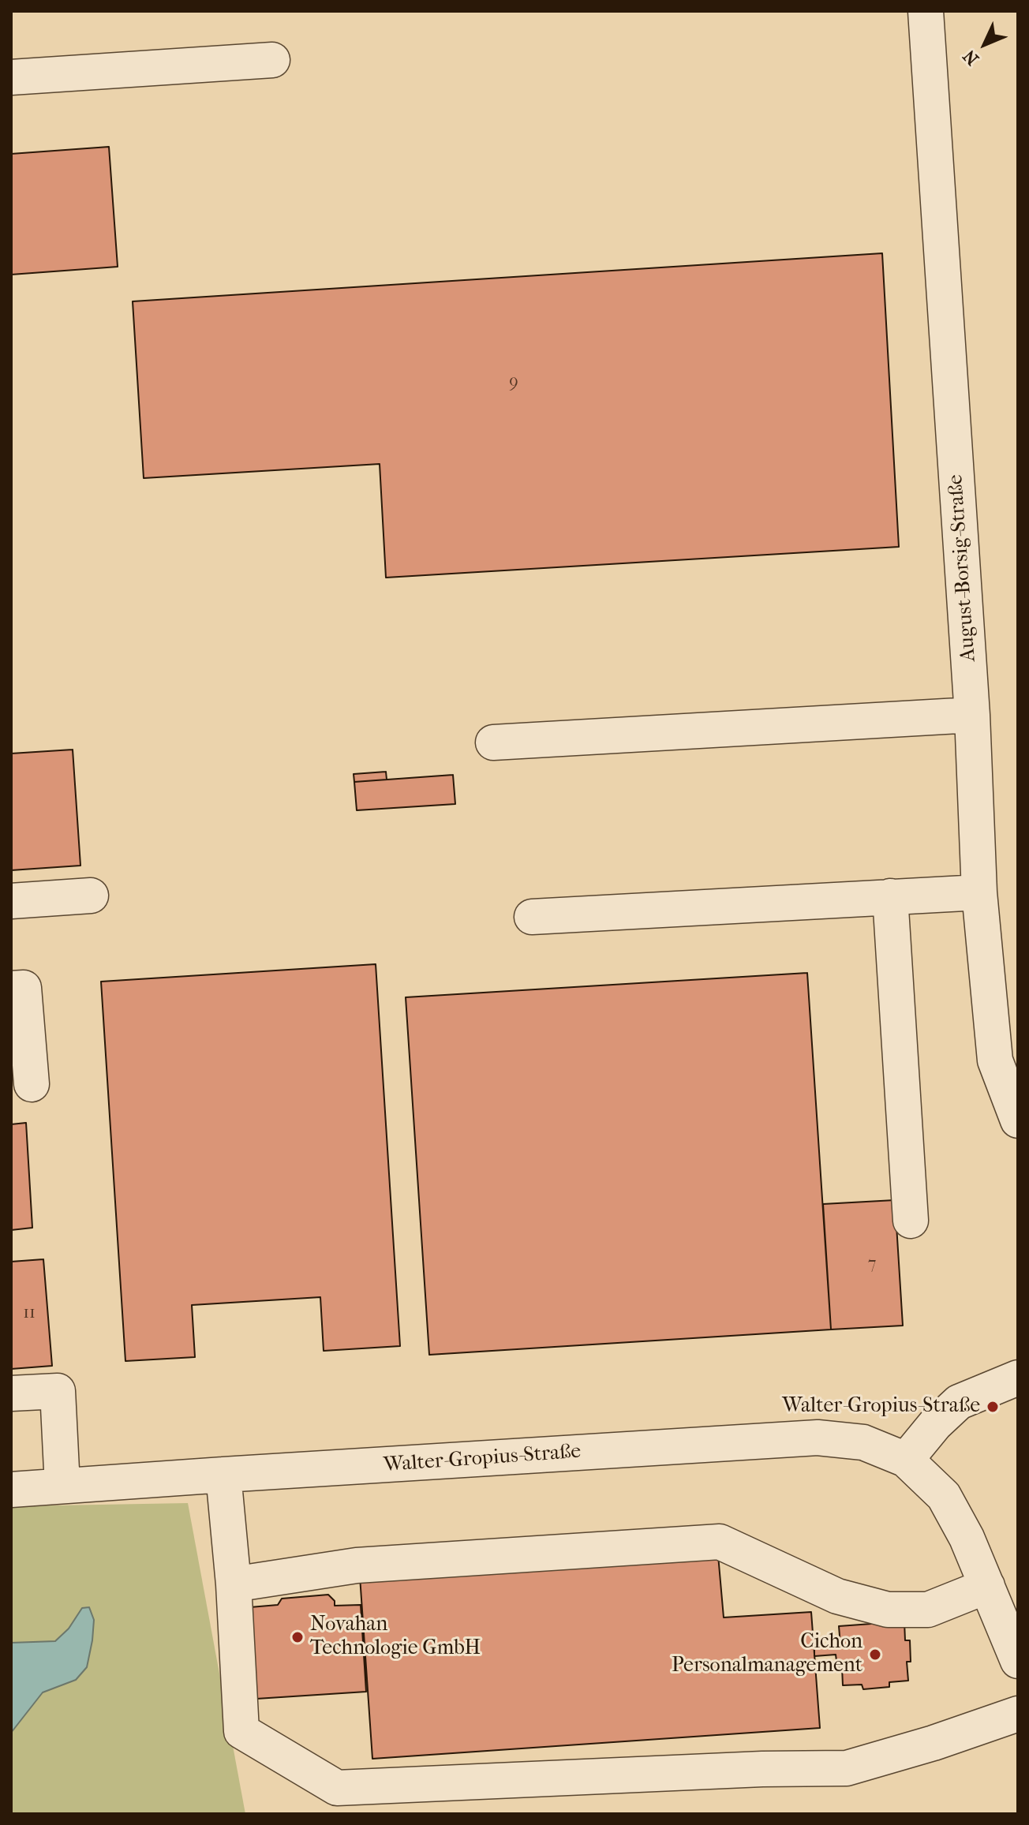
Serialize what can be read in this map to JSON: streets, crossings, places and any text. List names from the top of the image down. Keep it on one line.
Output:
{"streets":{"street":["August-Borsig-Straße","Walter-Gropius-Straße"]},"places":["Walter-Gropius-Straße","Novahan Technologie GmbH","Cichon Personalmanagement"],"house_numbers":["9","7","11"],"north":"bottom left"}
